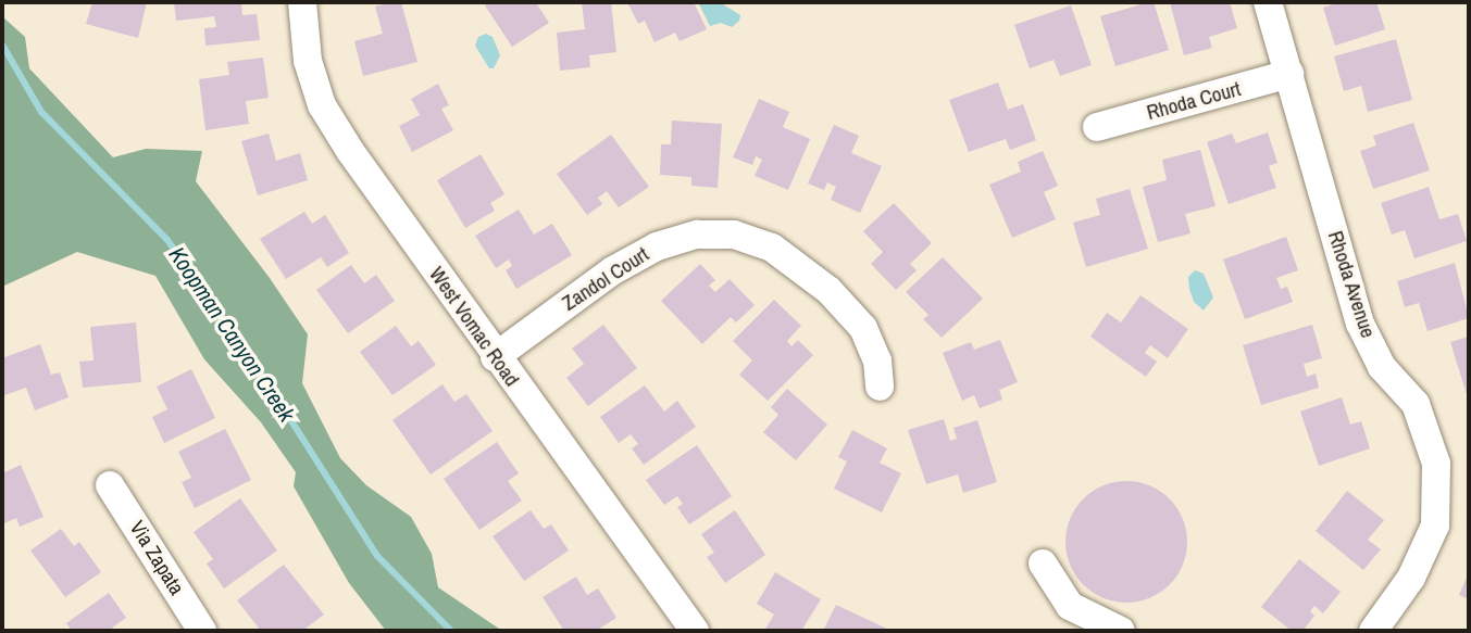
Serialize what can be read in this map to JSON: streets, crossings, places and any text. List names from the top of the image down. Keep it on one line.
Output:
{"streets":{"street":["Rhoda Court","Zandol Court","Rhoda Avenue","West Vomac Road","Via Zapata"]},"crossings":[["Rhoda Court","Rhoda Avenue"],["Zandol Court","West Vomac Road"]],"water":["Koopman Canyon Creek"]}
